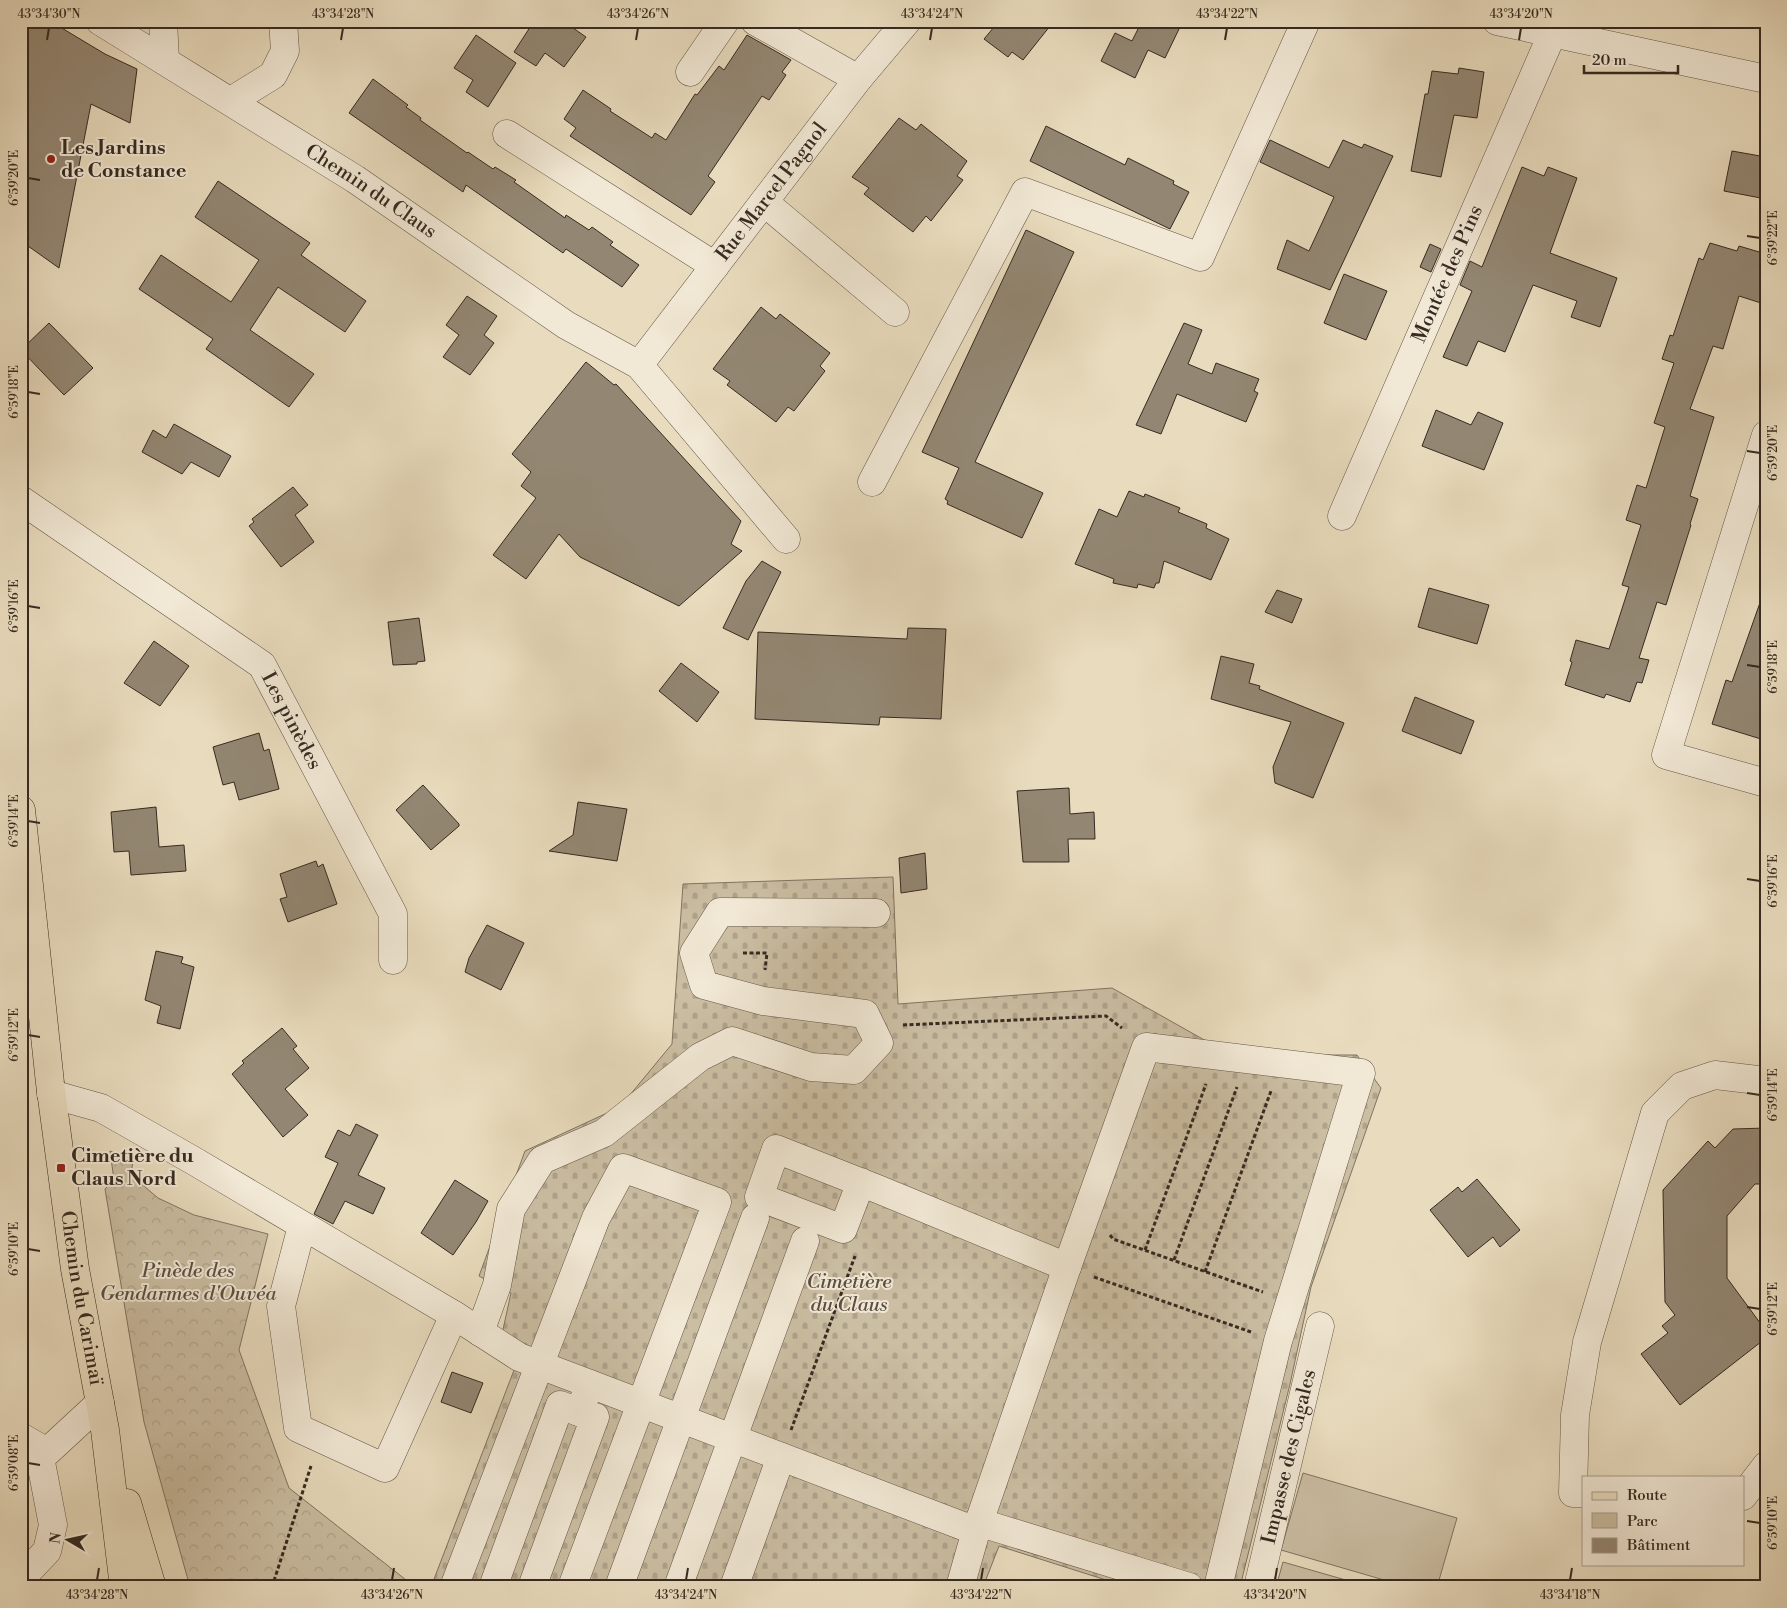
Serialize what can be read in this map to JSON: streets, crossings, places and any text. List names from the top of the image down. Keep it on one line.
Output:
{"streets":{"main road":["Chemin du Carimaï"],"street":["Chemin du Claus","Rue Marcel Pagnol","Montée des Pins","Les pinèdes","Impasse des Cigales"]},"crossings":[["Chemin du Claus","Rue Marcel Pagnol"]],"parks":["Pinède des Gendarmes d'Ouvéa","Cimetière du Claus"],"places":{"other":["Les Jardins de Constance"],"transit":["Cimetière du Claus Nord"]},"legend":["Route","Parc","Bâtiment"],"scale_bar":"20 m","north":"left","coordinates":["43°34'30\"N","43°34'28\"N","43°34'26\"N","43°34'24\"N","43°34'22\"N","43°34'20\"N","6°59'20\"E","6°59'22\"E","6°59'18\"E","6°59'16\"E","6°59'14\"E","6°59'12\"E","6°59'10\"E","6°59'08\"E","43°34'18\"N"]}
